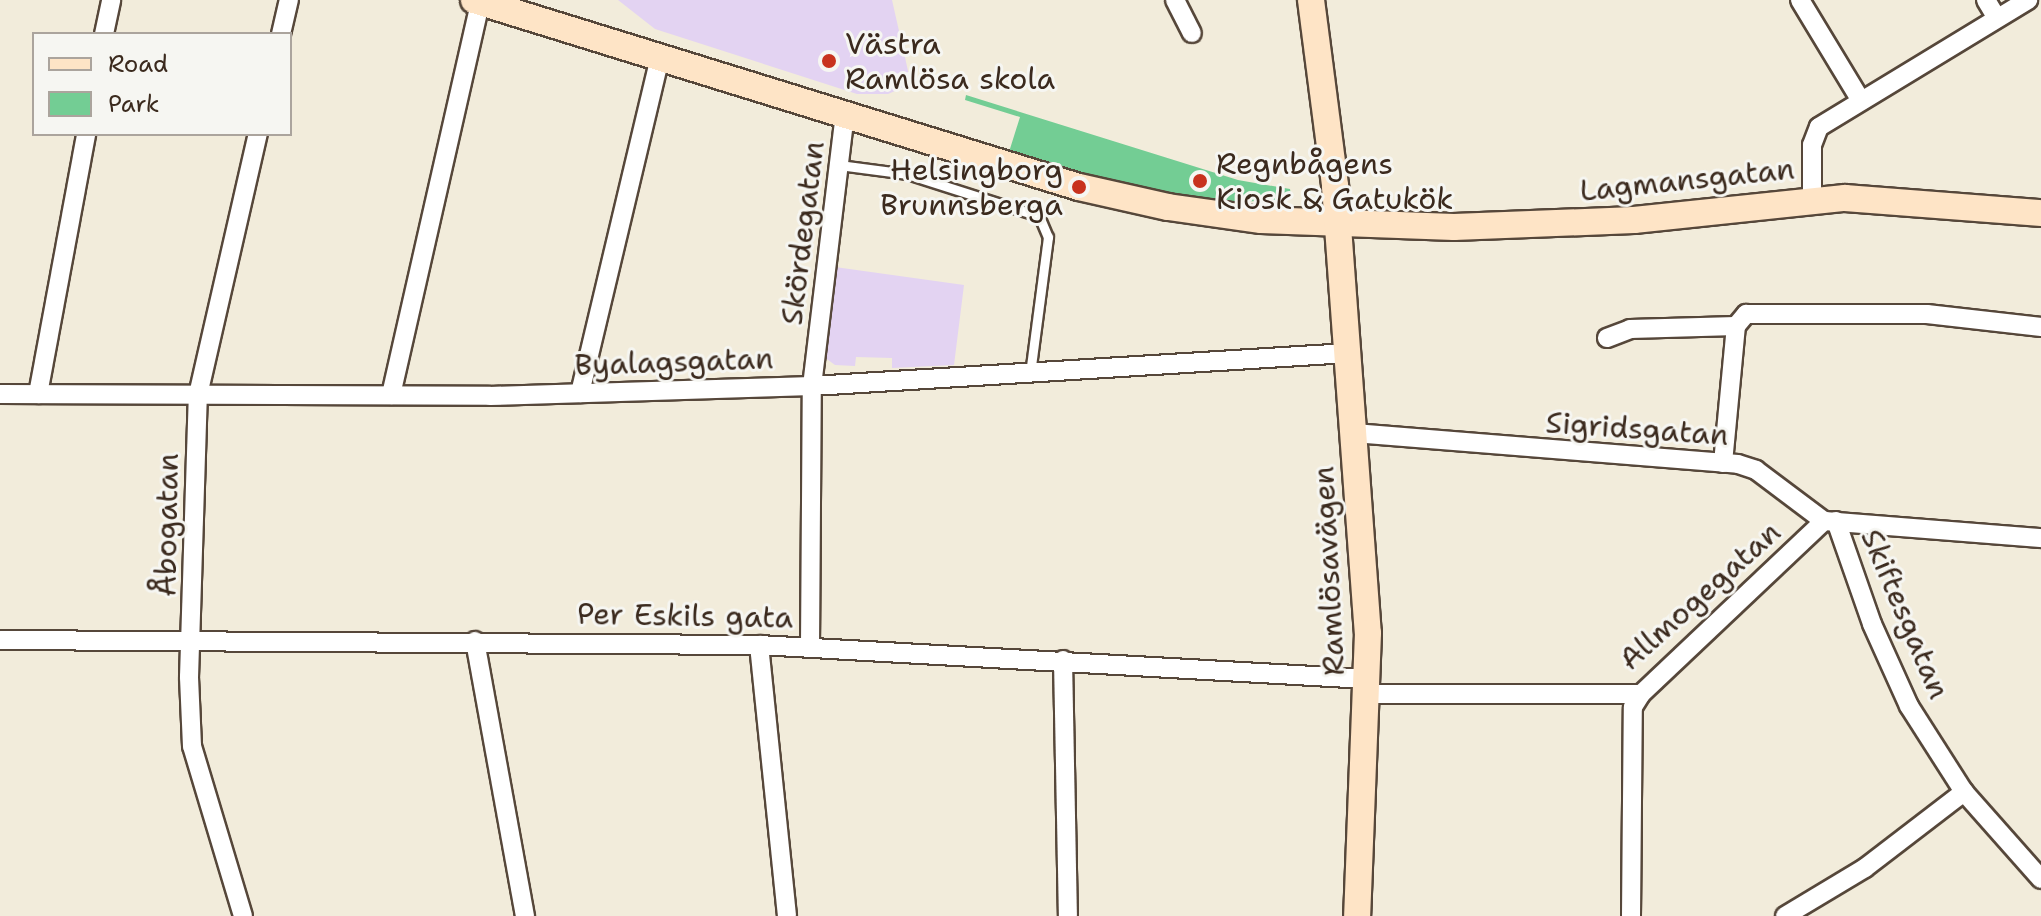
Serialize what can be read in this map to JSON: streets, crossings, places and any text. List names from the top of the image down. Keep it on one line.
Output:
{"streets":{"street":["Lagmansgatan","Skördegatan","Byalagsgatan","Sigridsgatan","Åbogatan","Ramlösavägen","Allmogegatan","Skiftesgatan","Per Eskils gata"]},"crossings":[["Lagmansgatan","Skördegatan"],["Lagmansgatan","Ramlösavägen"],["Skördegatan","Byalagsgatan"],["Skördegatan","Per Eskils gata"],["Byalagsgatan","Åbogatan"],["Byalagsgatan","Ramlösavägen"],["Sigridsgatan","Ramlösavägen"],["Sigridsgatan","Allmogegatan"],["Sigridsgatan","Skiftesgatan"],["Åbogatan","Per Eskils gata"],["Ramlösavägen","Allmogegatan"],["Ramlösavägen","Per Eskils gata"],["Allmogegatan","Skiftesgatan"],["Allmogegatan","Per Eskils gata"]],"places":["Västra Ramlösa skola","Regnbågens Kiosk & Gatukök","Helsingborg Brunnsberga"],"legend":["Road","Park"]}
